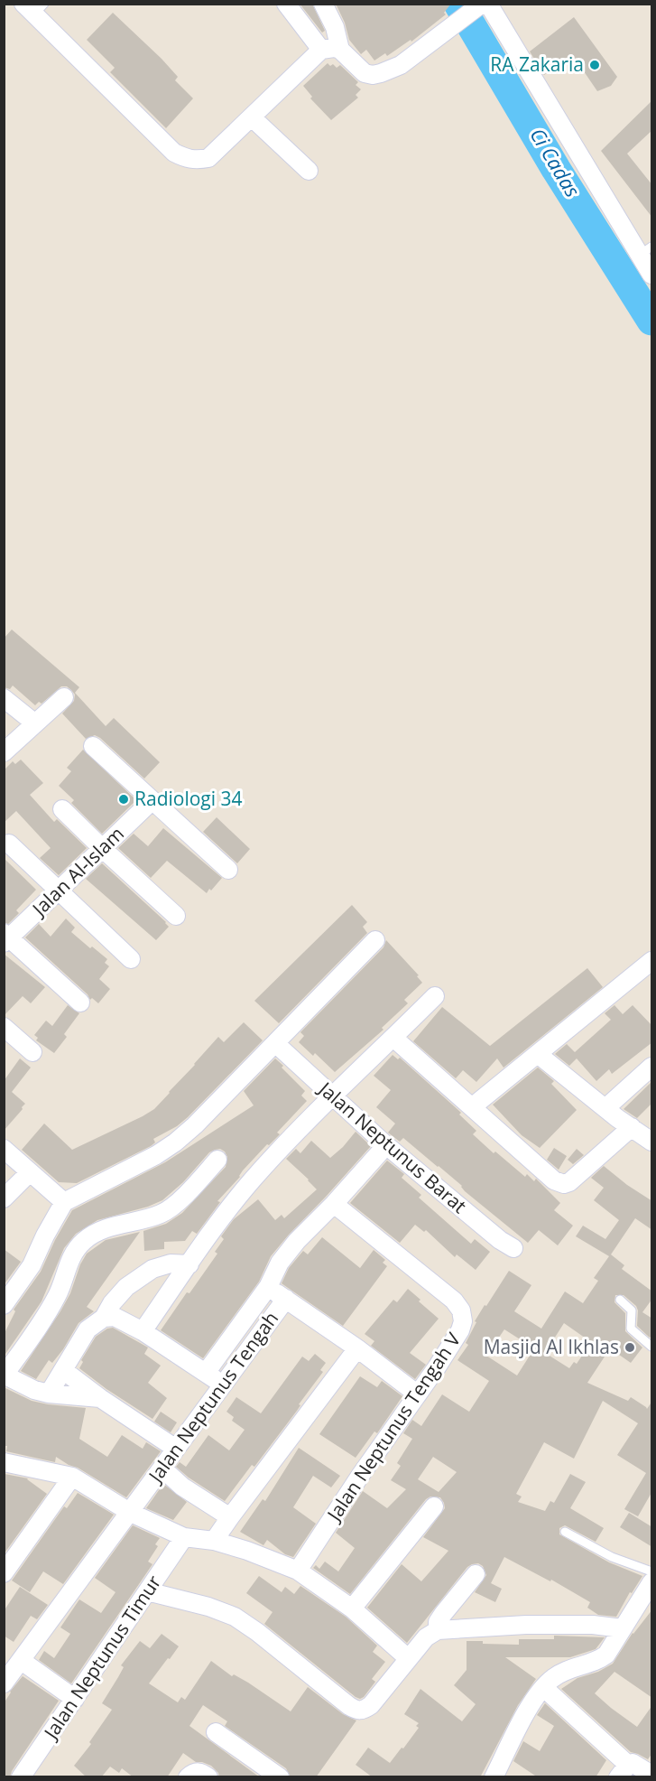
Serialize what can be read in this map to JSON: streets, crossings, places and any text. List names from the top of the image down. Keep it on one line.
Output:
{"streets":{"street":["Jalan Al-Islam","Jalan Neptunus Barat","Jalan Neptunus Tengah","Jalan Neptunus Tengah V","Jalan Neptunus Timur"]},"crossings":[["Jalan Neptunus Barat","Jalan Neptunus Tengah"],["Jalan Neptunus Tengah","Jalan Neptunus Tengah V"]],"water":["Ci Cadas"],"places":["RA Zakaria","Radiologi 34","Masjid Al Ikhlas"]}
